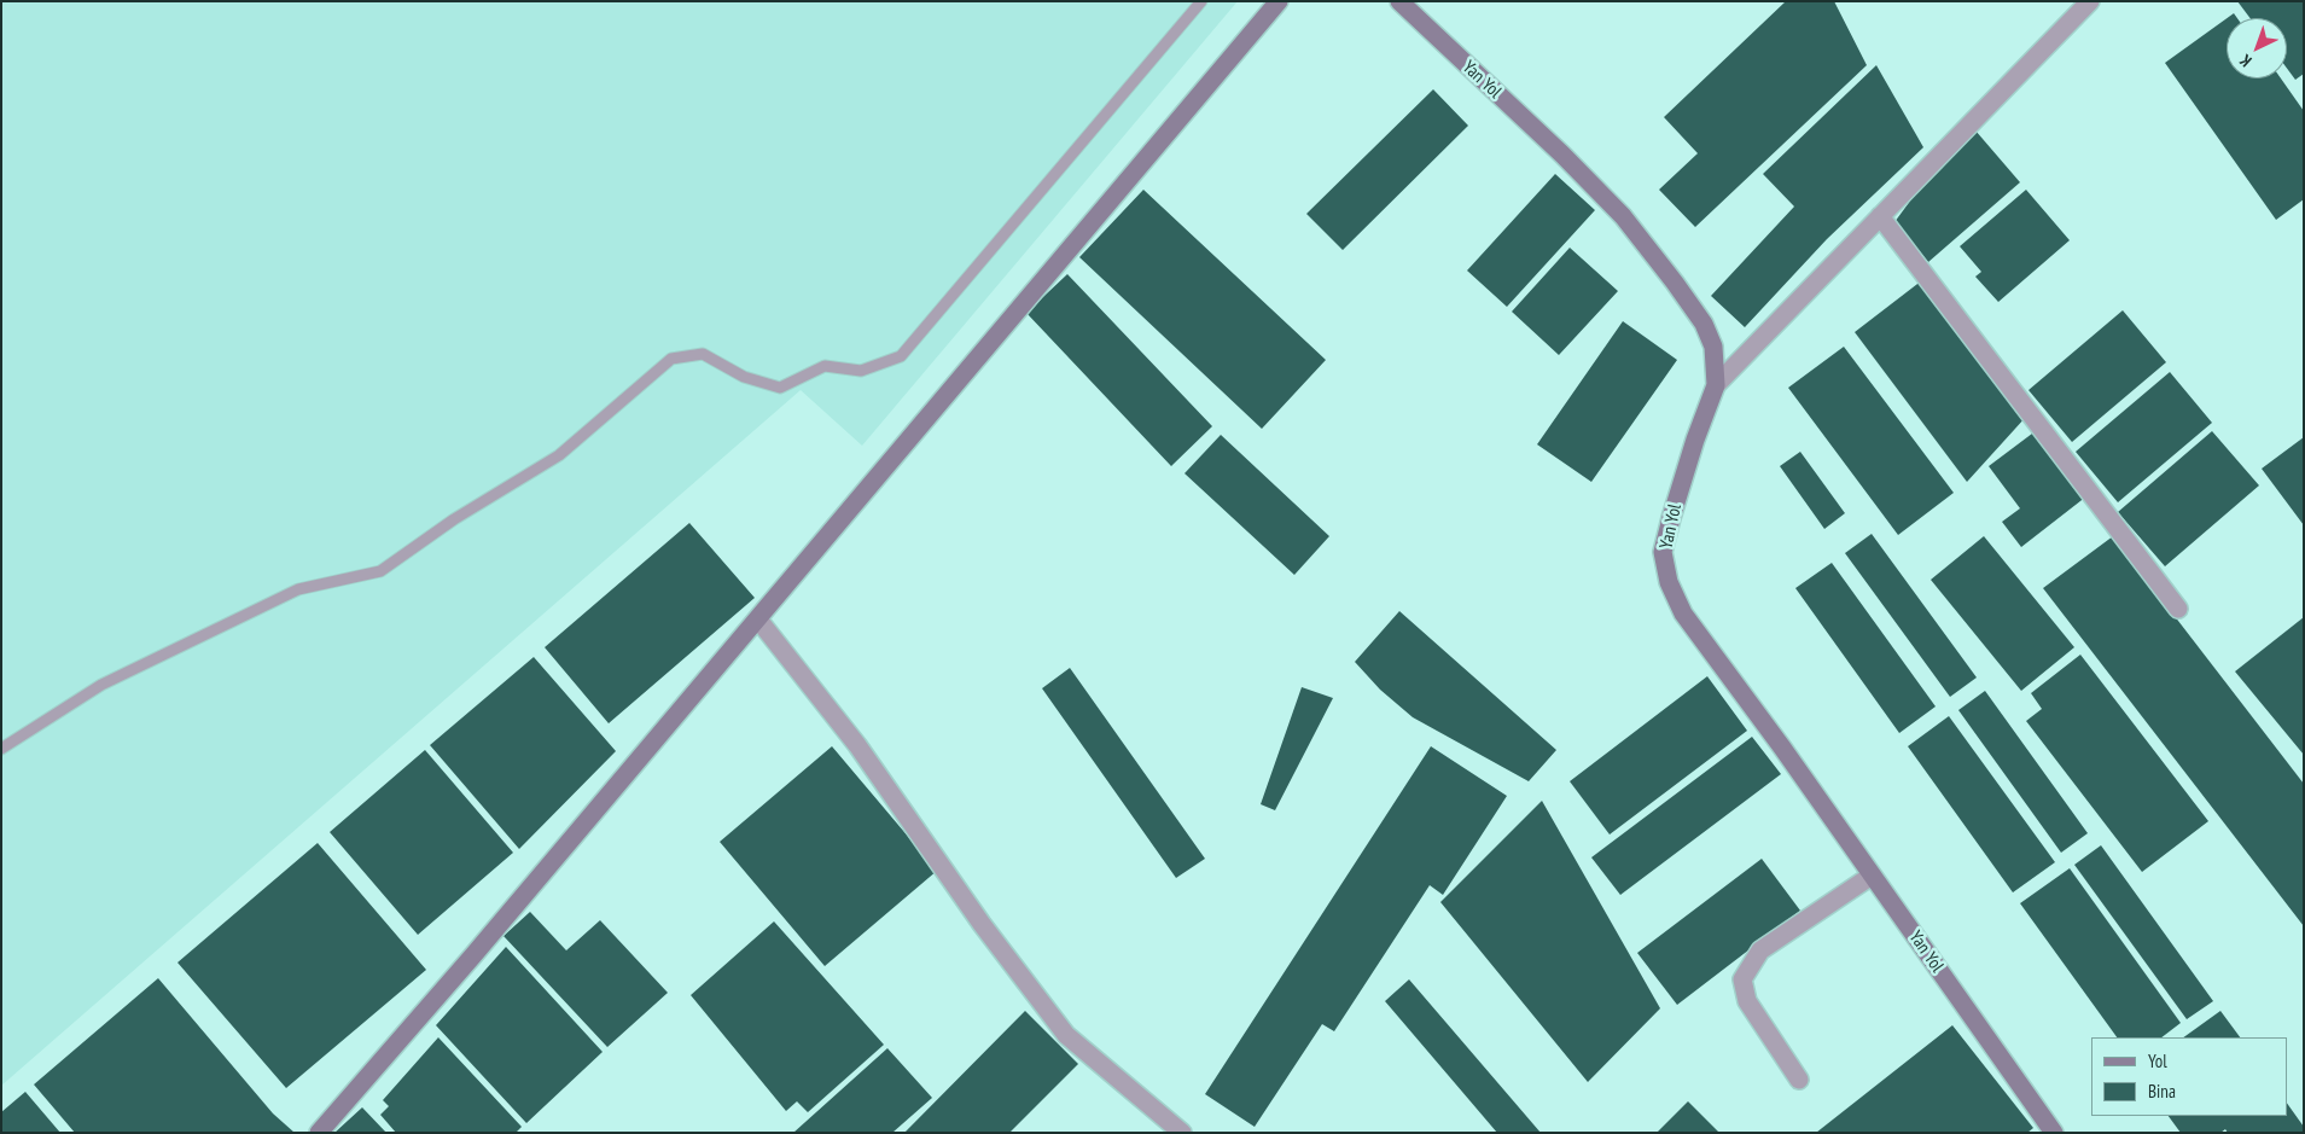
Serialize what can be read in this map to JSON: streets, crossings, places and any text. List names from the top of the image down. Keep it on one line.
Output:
{"streets":{"street":["Yan Yol"]},"legend":["Yol","Bina"],"north":"bottom left"}
